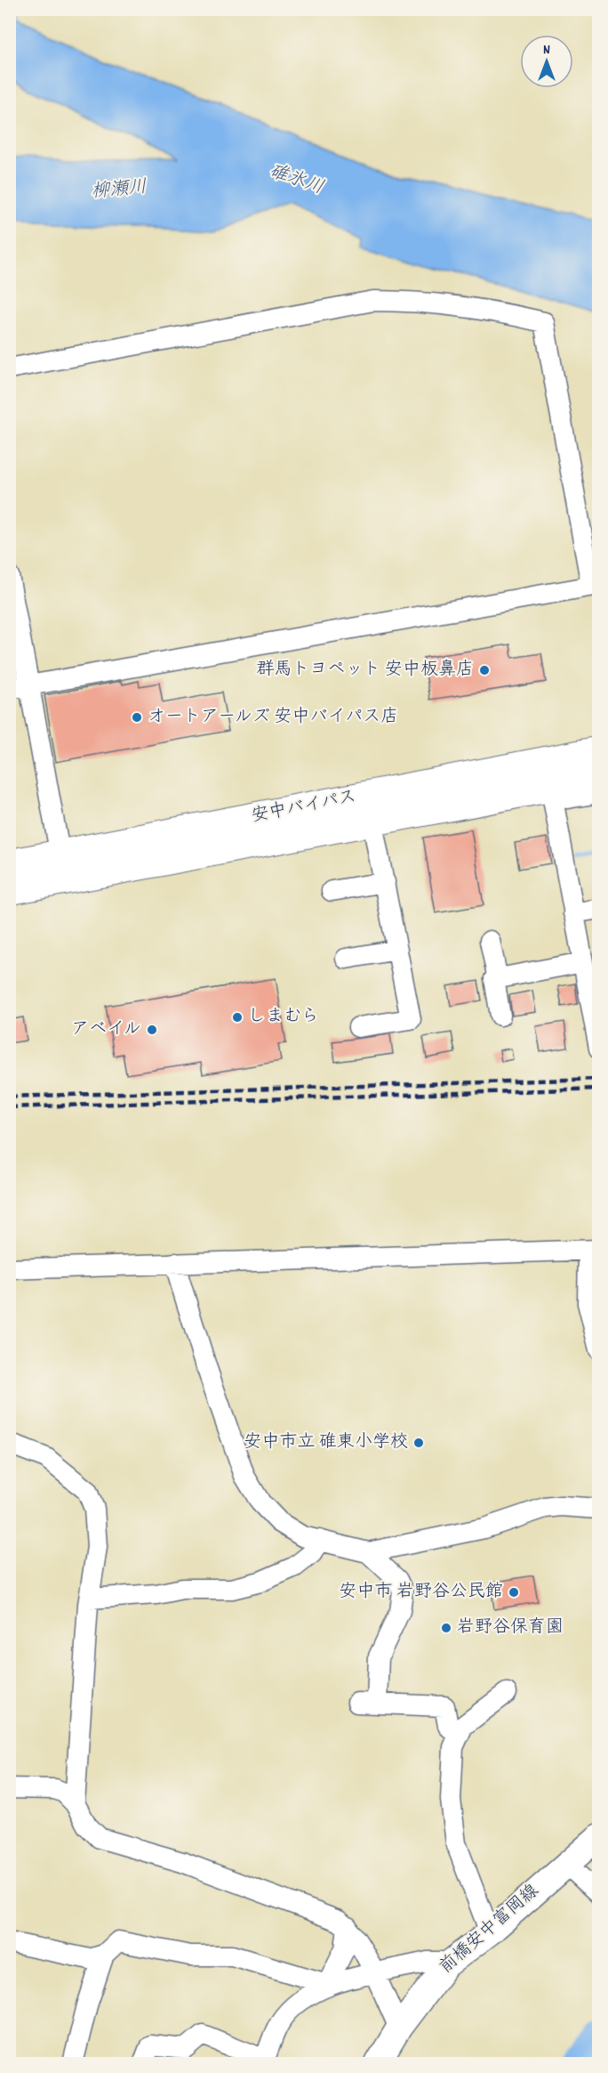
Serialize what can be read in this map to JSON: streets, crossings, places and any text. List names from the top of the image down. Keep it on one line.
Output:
{"streets":{"highway":["安中バイパス"],"main road":["前橋安中富岡線"]},"water":["碓氷川","柳瀬川"],"places":["群馬トヨペット 安中板鼻店","オートアールズ 安中バイパス店","しまむら","アベイル","安中市立 碓東小学校","安中市 岩野谷公民館","岩野谷保育園"],"north":"top"}
